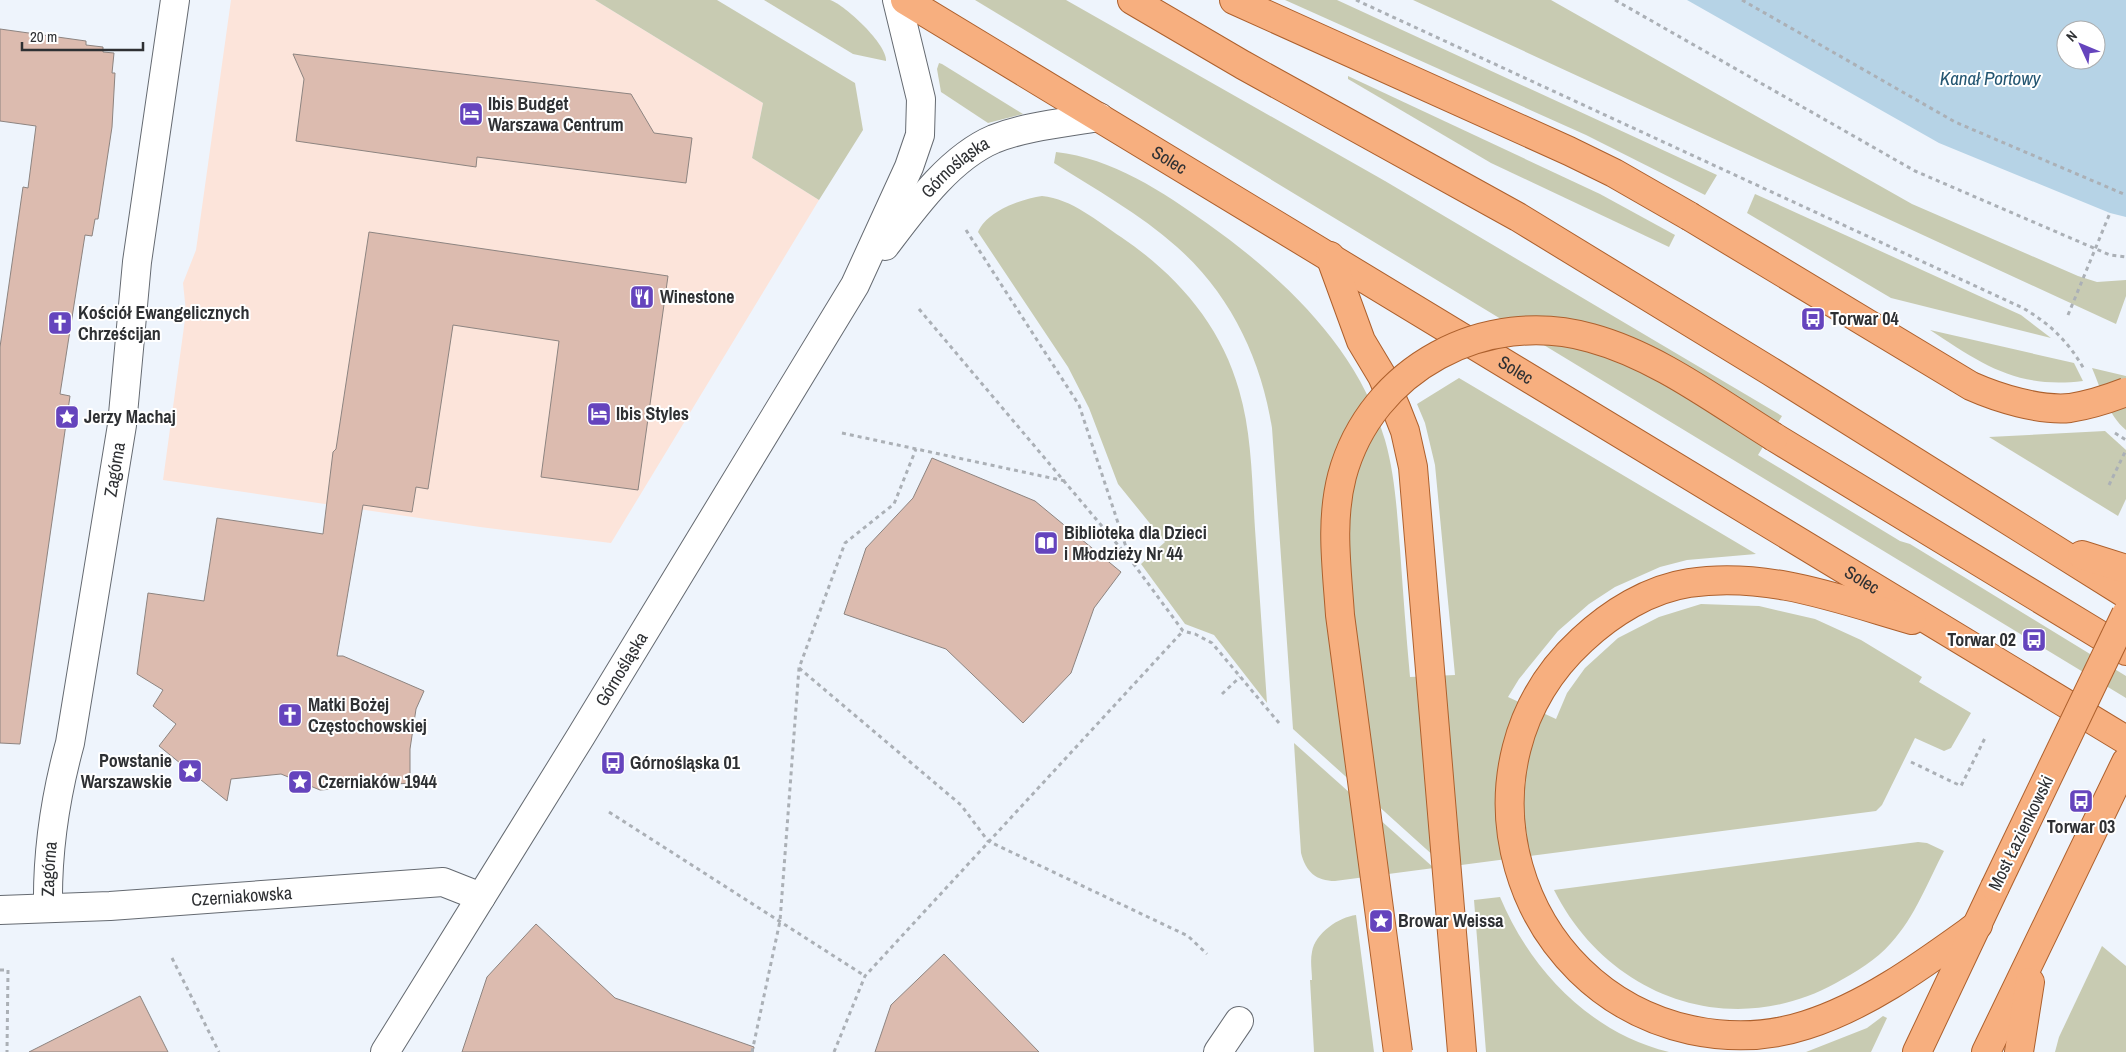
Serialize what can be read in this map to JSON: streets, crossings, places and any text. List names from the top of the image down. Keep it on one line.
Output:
{"streets":{"main road":["Solec","Most Łazienkowski"],"street":["Górnośląska","Zagórna","Czerniakowska"]},"crossings":[["Solec","Górnośląska"],["Górnośląska","Czerniakowska"],["Zagórna","Czerniakowska"]],"water":["Kanał Portowy"],"places":{"hotel":["Ibis Budget Warszawa Centrum","Ibis Styles"],"restaurant":["Winestone"],"bus stop":["Torwar 04","Torwar 02","Górnośląska 01","Torwar 03"],"church":["Kościół Ewangelicznych Chrześcijan","Matki Bożej Częstochowskiej"],"place":["Jerzy Machaj","Powstanie Warszawskie","Czerniaków 1944","Browar Weissa"],"library":["Biblioteka dla Dzieci i Młodzieży Nr 44"]},"scale_bar":"20 m","north":"top left"}
